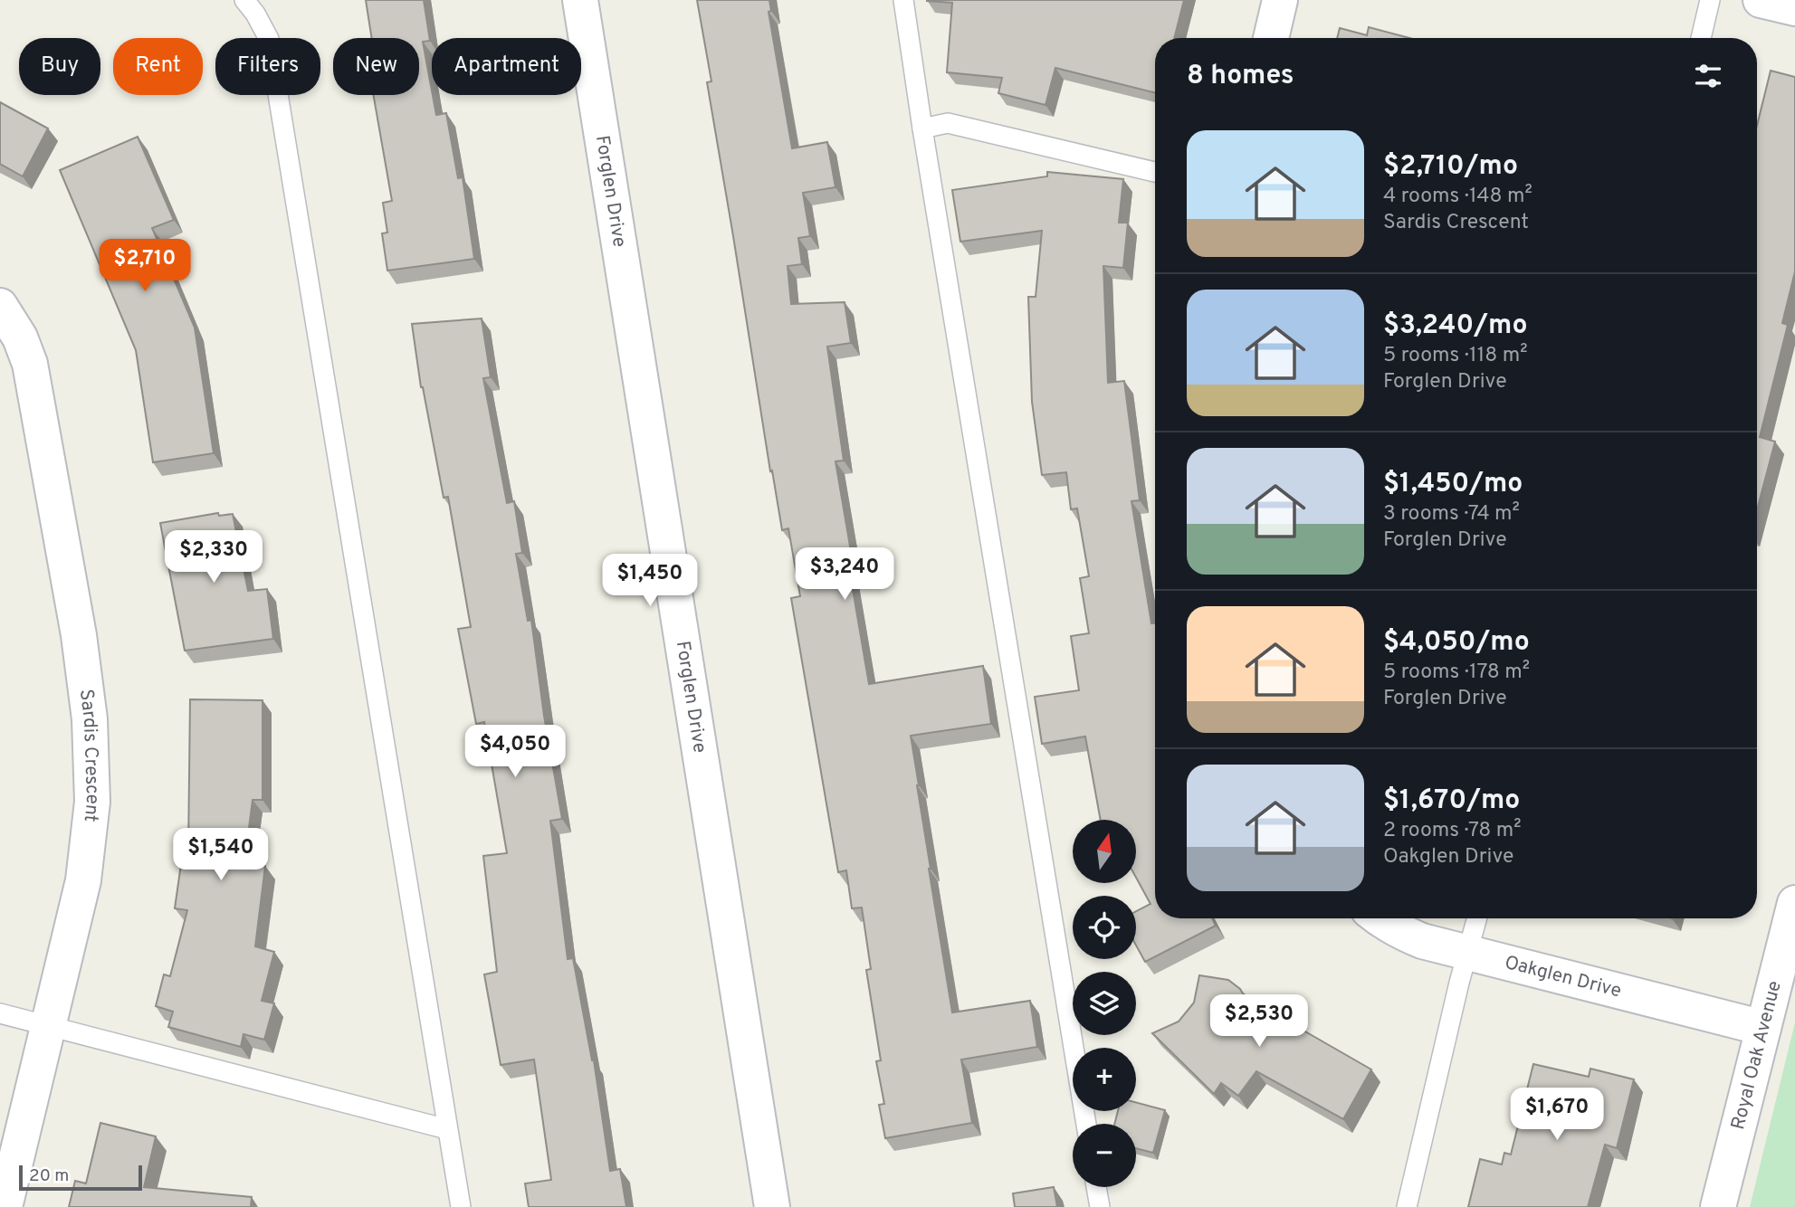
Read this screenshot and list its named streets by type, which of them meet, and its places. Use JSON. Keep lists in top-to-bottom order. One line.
{"streets":{"street":["Forglen Drive","Sardis Crescent","Oakglen Drive","Royal Oak Avenue"]},"crossings":[["Oakglen Drive","Royal Oak Avenue"]],"scale_bar":"20 m","north":"top","page":{"chip":["Buy","Rent","Filters","New","Apartment"],"heading":"8 homes","list":[{"name":"$2,710/mo","note":"4 rooms · 148 m² · Sardis Crescent"},{"name":"$3,240/mo","note":"5 rooms · 118 m² · Forglen Drive"},{"name":"$1,450/mo","note":"3 rooms · 74 m² · Forglen Drive"},{"name":"$4,050/mo","note":"5 rooms · 178 m² · Forglen Drive"},{"name":"$1,670/mo","note":"2 rooms · 78 m² · Oakglen Drive"}],"price":["$2,710","$2,330","$3,240","$1,450","$4,050","$1,540","$2,530","$1,670"],"map_buttons":["+","−"],"scale":"20 m"}}
